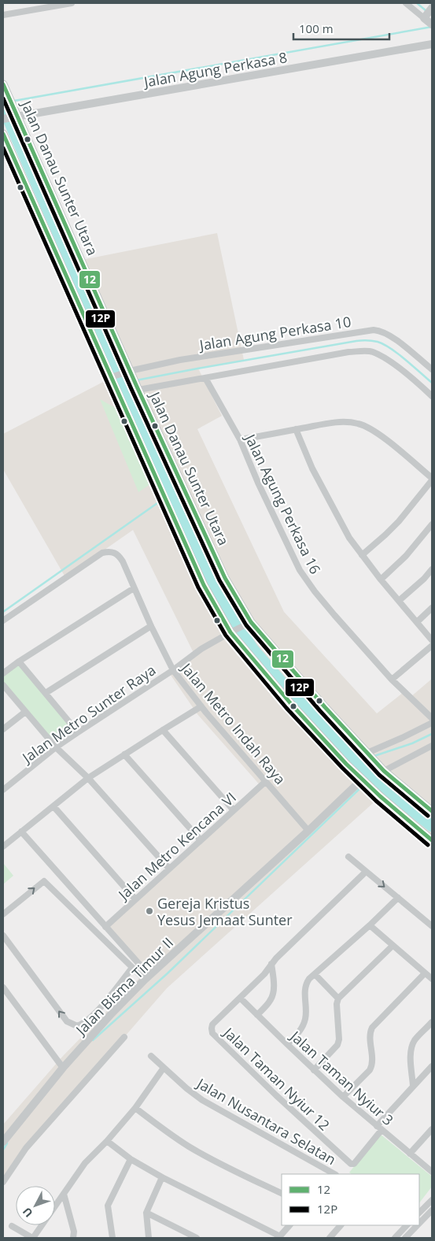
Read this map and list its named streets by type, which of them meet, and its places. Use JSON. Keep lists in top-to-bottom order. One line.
{"streets":{"main road":["Jalan Danau Sunter Utara"],"street":["Jalan Agung Perkasa 8","Jalan Agung Perkasa 10","Jalan Agung Perkasa 16","Jalan Metro Sunter Raya","Jalan Metro Indah Raya","Jalan Metro Kencana VI","Jalan Bisma Timur II","Jalan Taman Nyiur 3","Jalan Taman Nyiur 12","Jalan Nusantara Selatan"]},"crossings":[["Jalan Agung Perkasa 8","Jalan Danau Sunter Utara"],["Jalan Danau Sunter Utara","Jalan Agung Perkasa 10"],["Jalan Danau Sunter Utara","Jalan Metro Sunter Raya"],["Jalan Metro Sunter Raya","Jalan Metro Indah Raya"],["Jalan Metro Indah Raya","Jalan Metro Kencana VI"],["Jalan Metro Indah Raya","Jalan Bisma Timur II"],["Jalan Taman Nyiur 3","Jalan Taman Nyiur 12"]],"places":["Gereja Kristus Yesus Jemaat Sunter"],"lines":["transit line 12","transit line 12P"],"legend":["12","12P"],"scale_bar":"100 m","north":"bottom left"}
